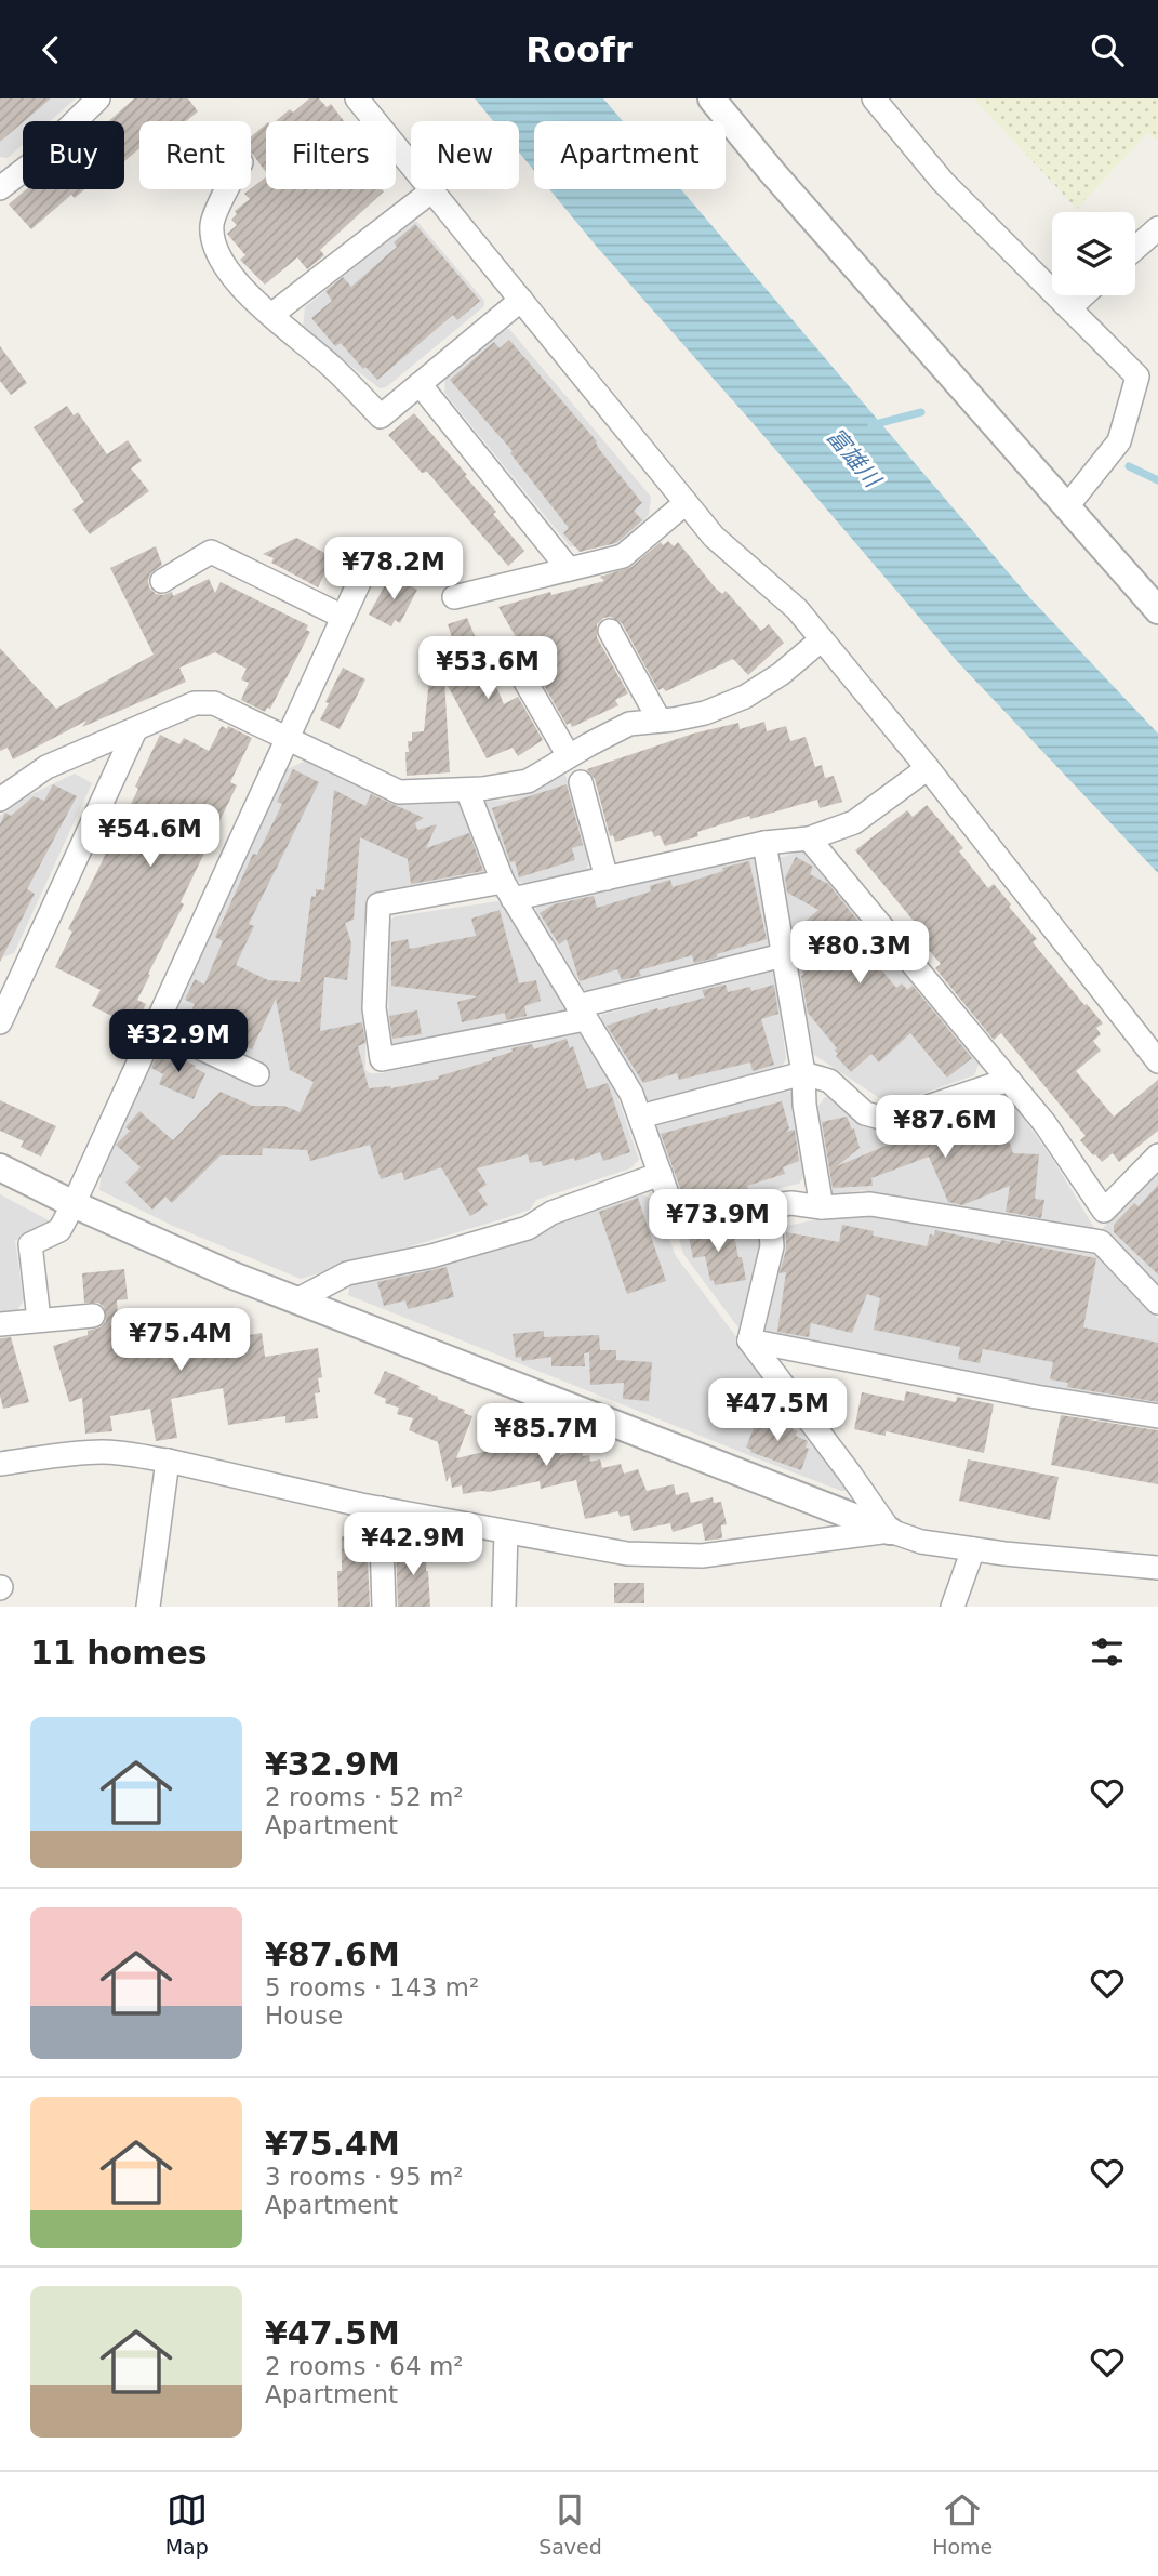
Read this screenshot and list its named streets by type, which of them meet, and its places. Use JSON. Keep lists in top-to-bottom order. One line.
{"water":["富雄川"],"page":{"header":"Roofr","chip":["Buy","Rent","Filters","New","Apartment"],"price":["¥78.2M","¥53.6M","¥54.6M","¥80.3M","¥32.9M","¥87.6M","¥73.9M","¥75.4M","¥47.5M","¥85.7M","¥42.9M"],"heading":"11 homes","list":[{"name":"¥32.9M","note":"2 rooms · 52 m² · Apartment"},{"name":"¥87.6M","note":"5 rooms · 143 m² · House"},{"name":"¥75.4M","note":"3 rooms · 95 m² · Apartment"},{"name":"¥47.5M","note":"2 rooms · 64 m² · Apartment"}],"tabs":["Map","Saved","Home"]}}
